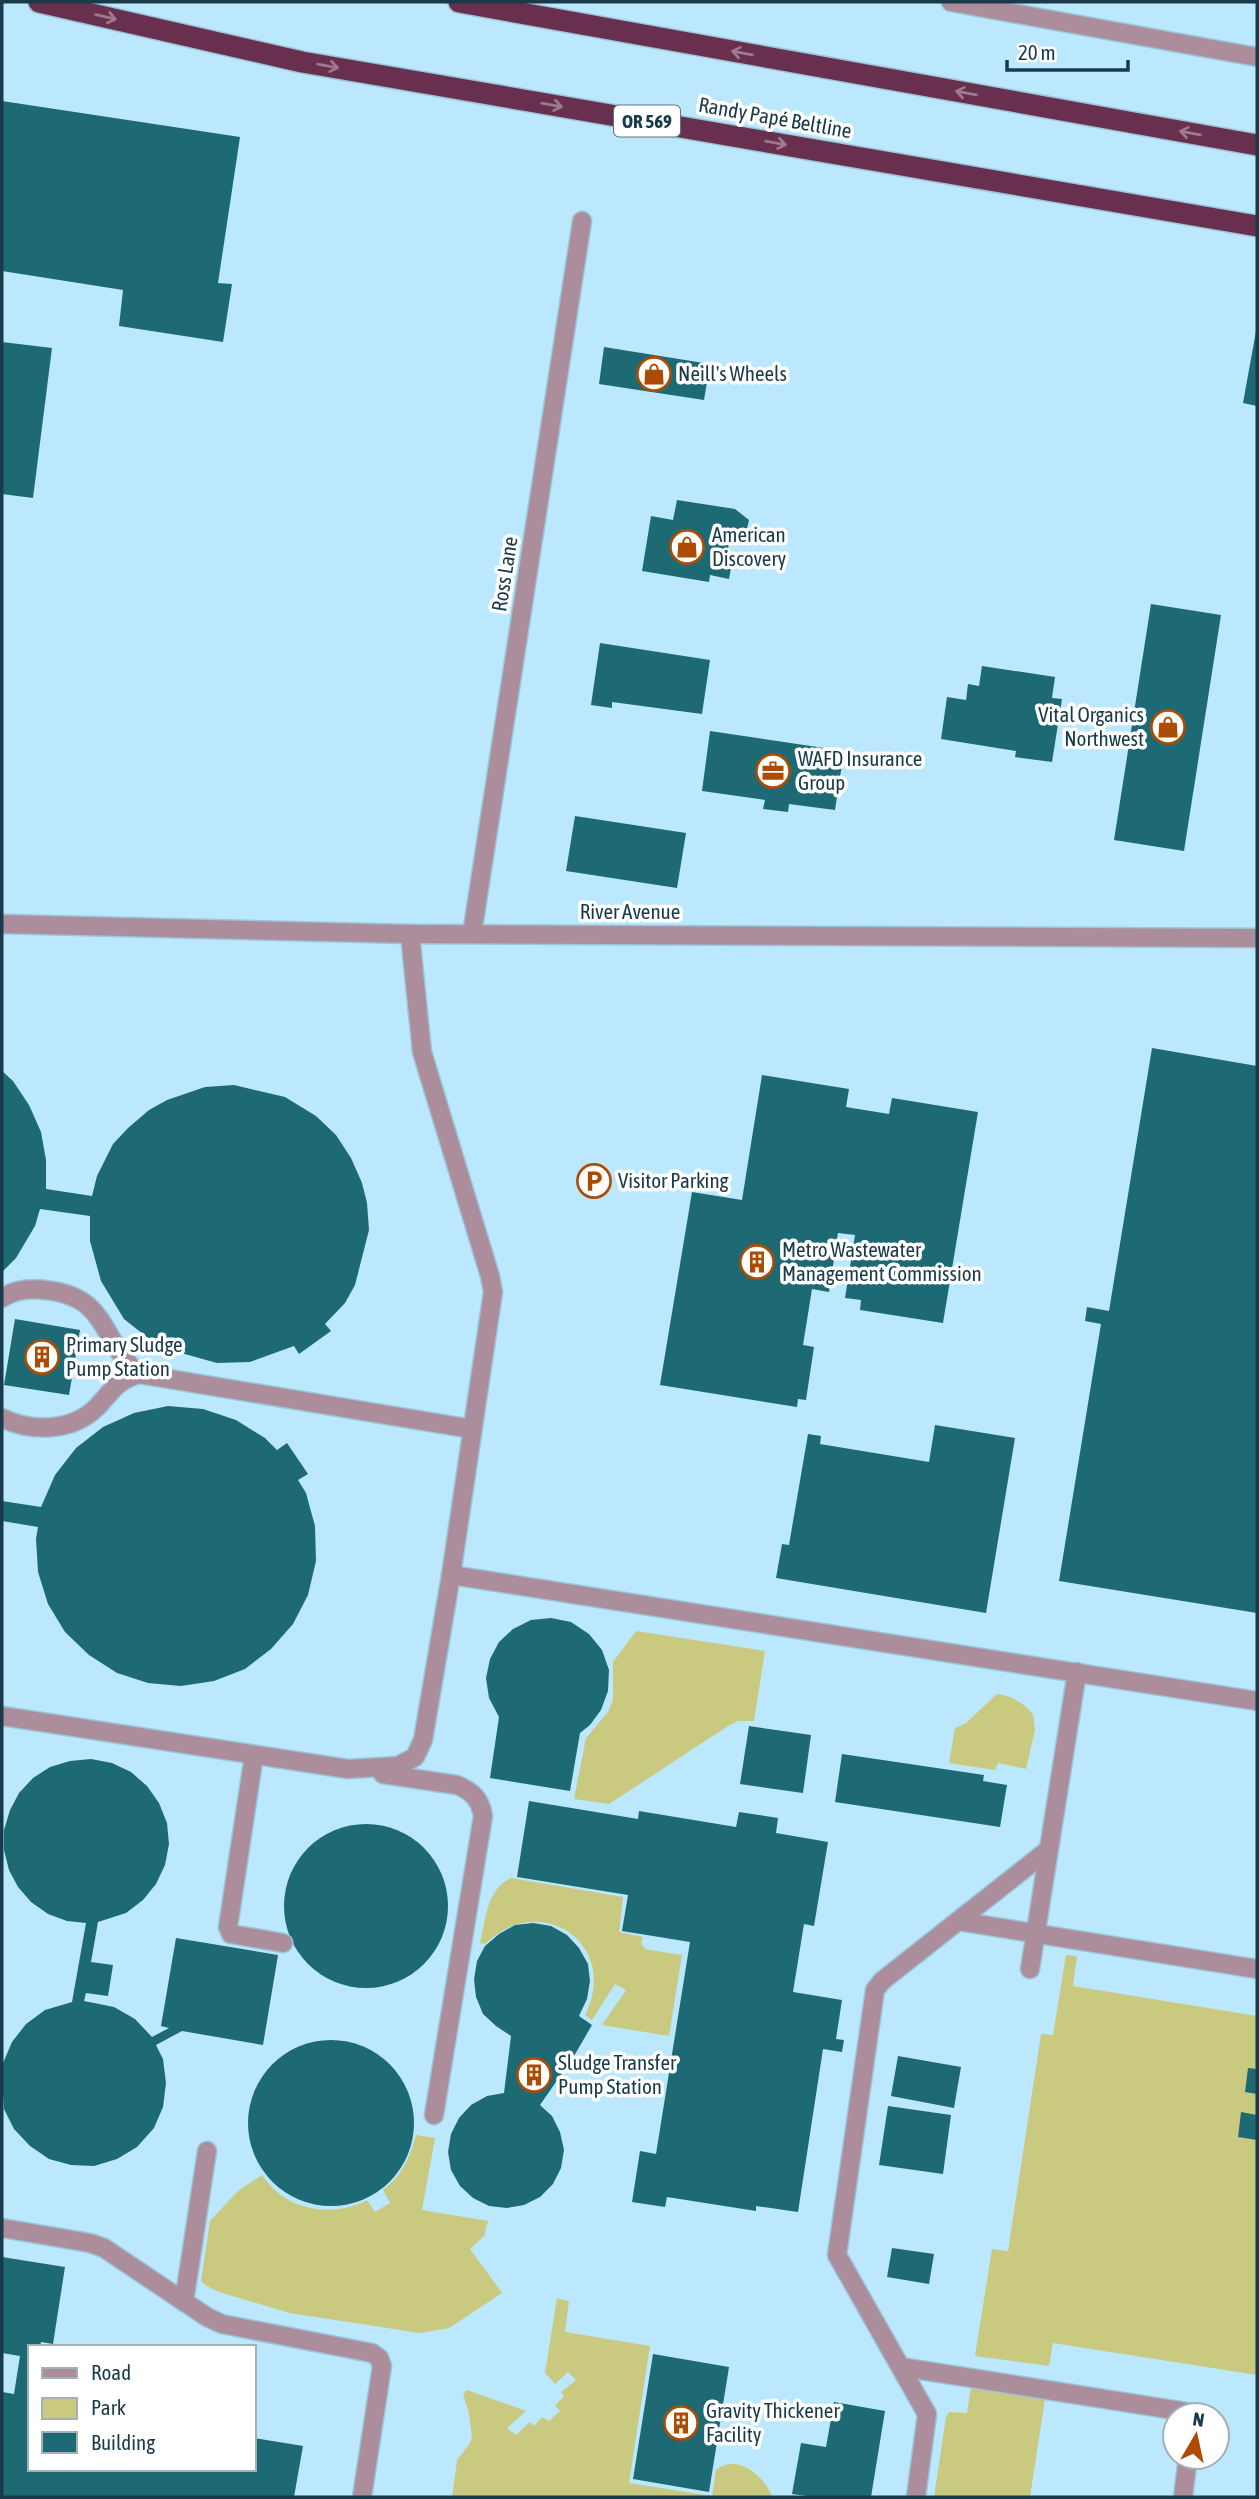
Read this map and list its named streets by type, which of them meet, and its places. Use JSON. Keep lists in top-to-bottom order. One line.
{"streets":{"highway":["Randy Papé Beltline","OR 569"],"street":["Ross Lane","River Avenue"]},"crossings":[["Ross Lane","River Avenue"]],"places":{"shop":["Neill's Wheels","American Discovery","Vital Organics Northwest"],"office":["WAFD Insurance Group"],"parking":["Visitor Parking"],"building":["Metro Wastewater Management Commission","Primary Sludge Pump Station","Sludge Transfer Pump Station","Gravity Thickener Facility"]},"legend":["Road","Park","Building"],"scale_bar":"20 m","north":"top"}
